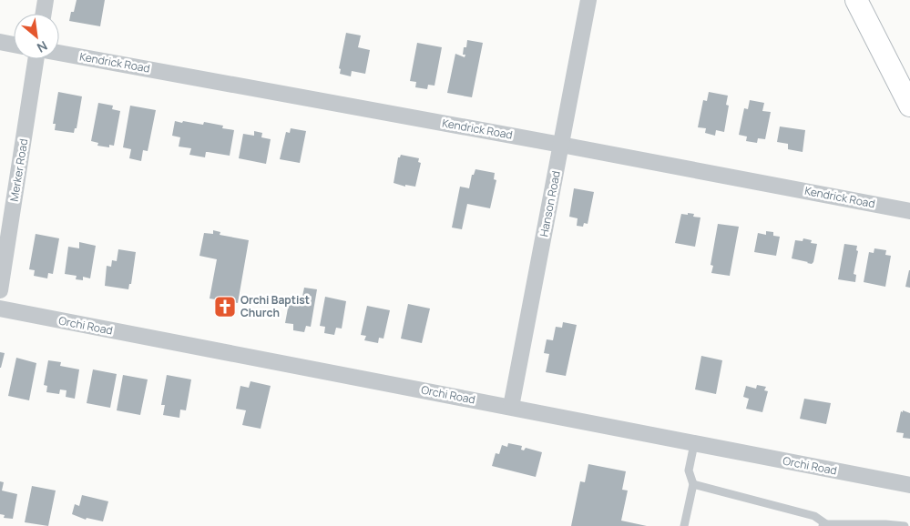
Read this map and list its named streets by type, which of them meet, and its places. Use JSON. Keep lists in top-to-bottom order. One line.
{"streets":{"street":["Kendrick Road","Merker Road","Hanson Road","Orchi Road"]},"crossings":[["Kendrick Road","Hanson Road"],["Hanson Road","Orchi Road"]],"places":{"church":["Orchi Baptist Church"]},"north":"bottom right"}
